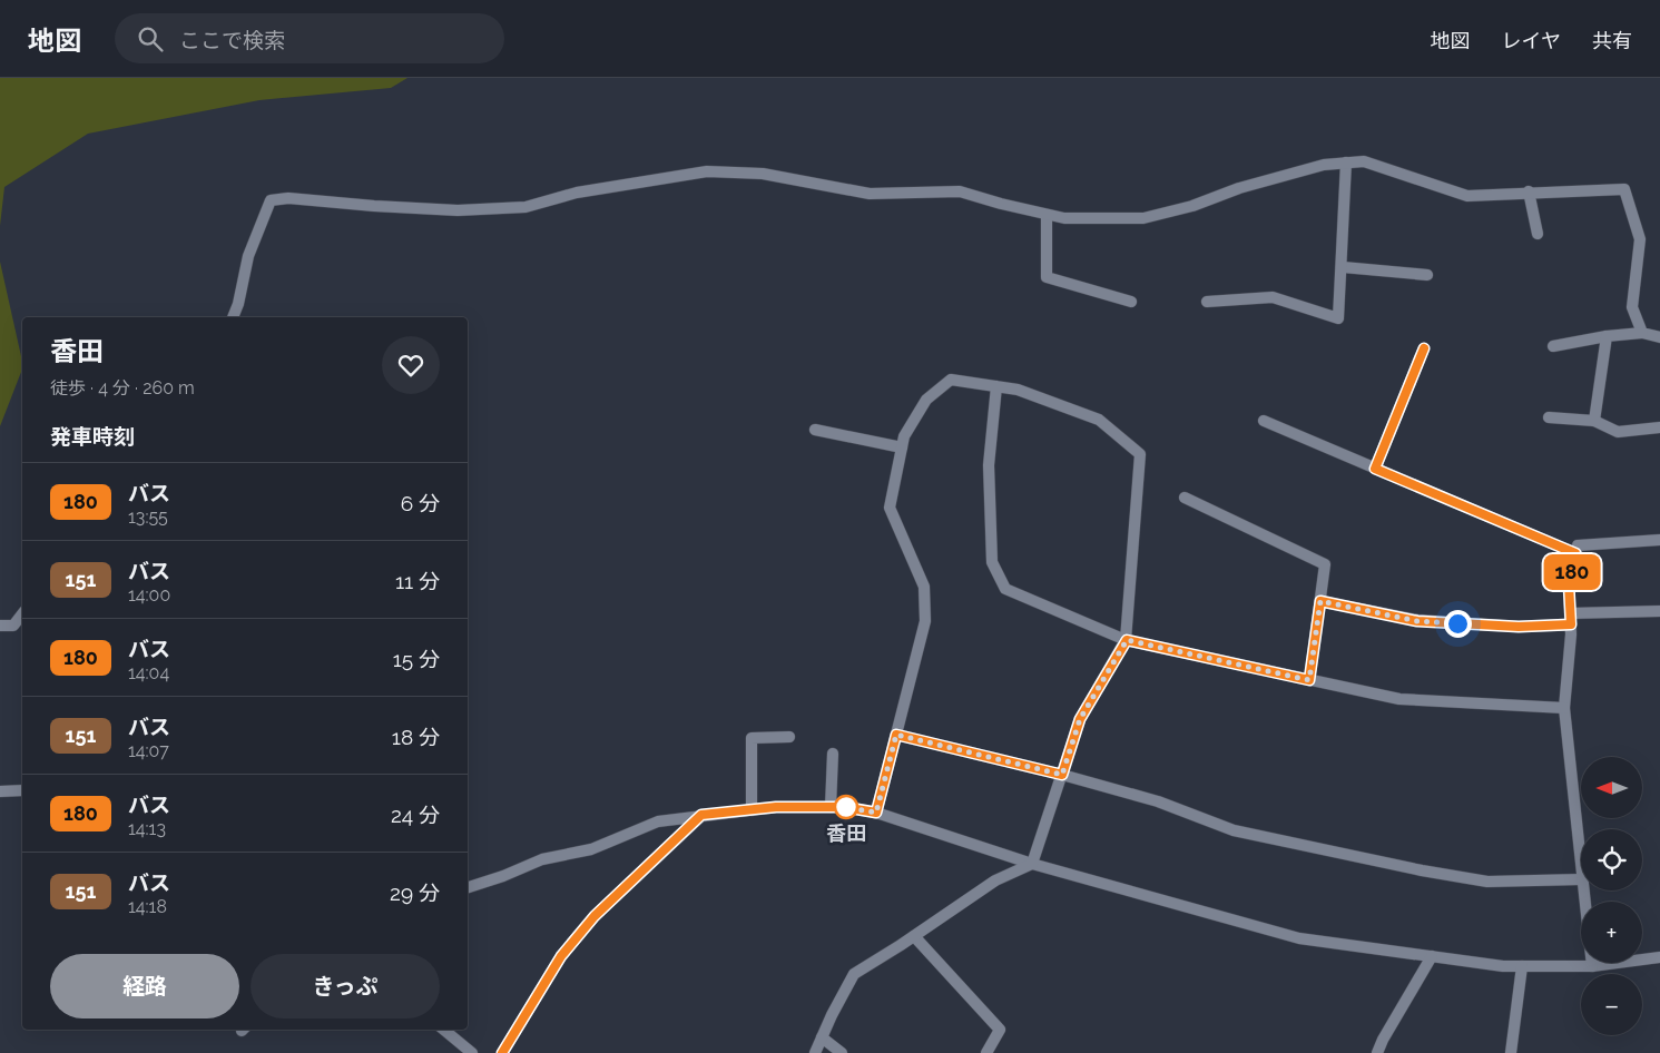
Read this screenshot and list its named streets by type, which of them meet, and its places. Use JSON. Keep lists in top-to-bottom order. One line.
{"places":["香田"],"lines":["bus line 180"],"north":"left","page":{"header":"地図","search":"ここで検索","nav":["地図","レイヤ","共有"],"on_map":"180","heading":[["香田","徒歩 · 4 分 · 260 m"],"発車時刻"],"list":[{"mark":"180","name":"バス","note":"13:55","value":"6 分"},{"mark":"151","name":"バス","note":"14:00","value":"11 分"},{"mark":"180","name":"バス","note":"14:04","value":"15 分"},{"mark":"151","name":"バス","note":"14:07","value":"18 分"},{"mark":"180","name":"バス","note":"14:13","value":"24 分"},{"mark":"151","name":"バス","note":"14:18","value":"29 分"}],"map_buttons":["+","−"],"buttons":["経路","きっぷ"]}}
